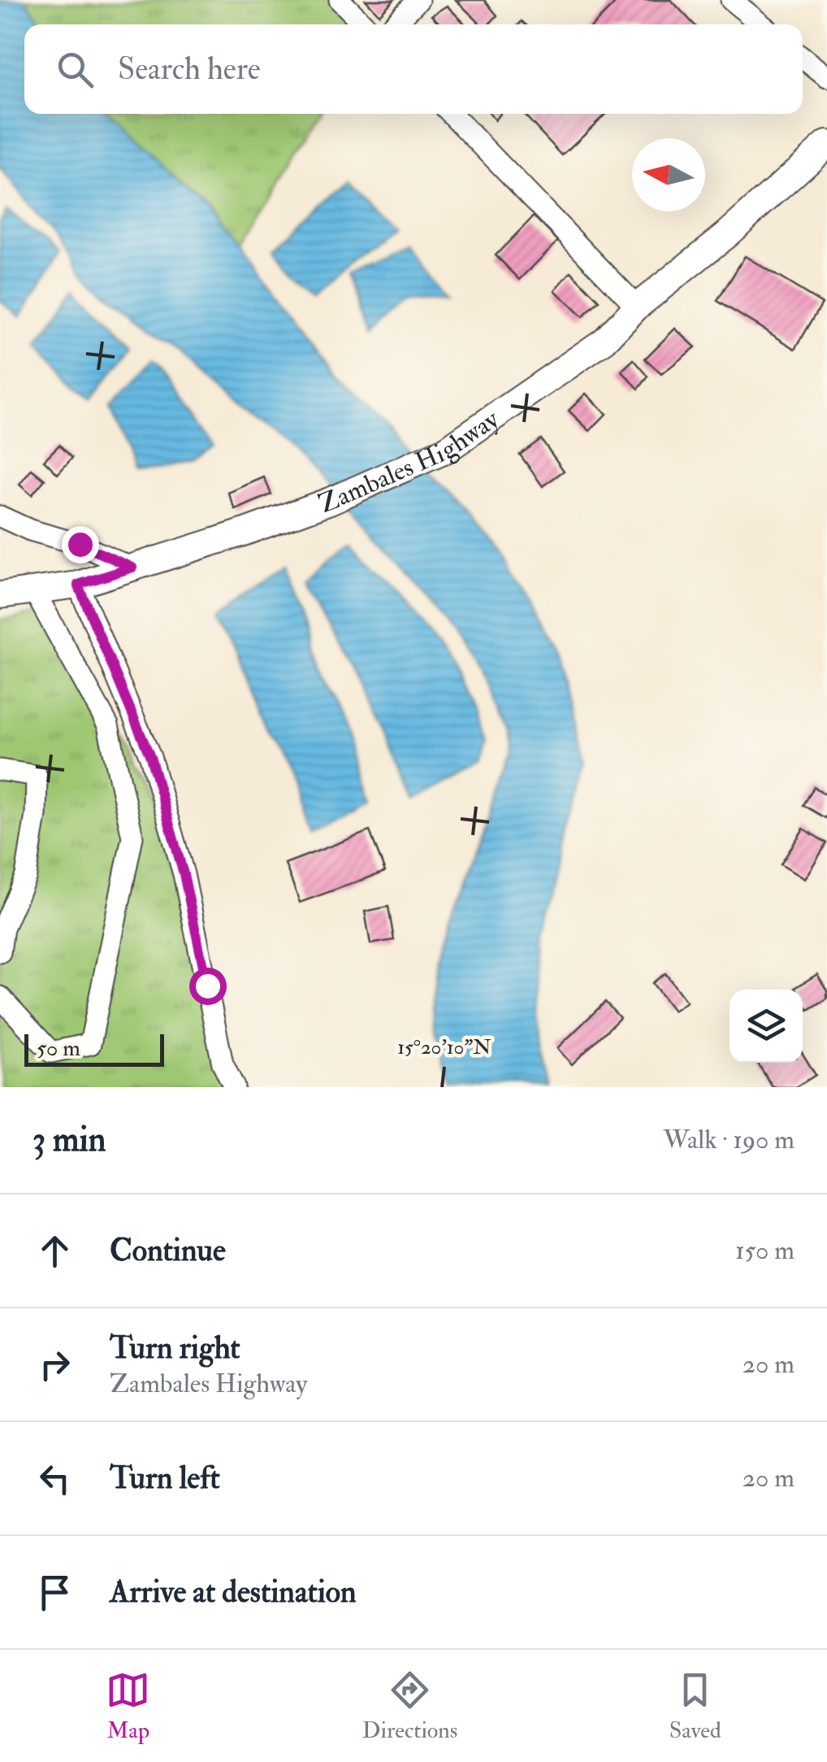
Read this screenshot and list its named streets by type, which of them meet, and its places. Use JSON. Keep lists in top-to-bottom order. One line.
{"streets":{"main road":["Zambales Highway"]},"scale_bar":"50 m","north":"left","page":{"search":"Search here","scale":"50 m","heading":["3 min","Walk · 190 m"],"list":[["Continue","150 m"],["Turn right","Zambales Highway","20 m"],["Turn left","20 m"],"Arrive at destination"],"nav":["Map","Directions","Saved"]},"coordinates":["15°20'10\"N"]}
